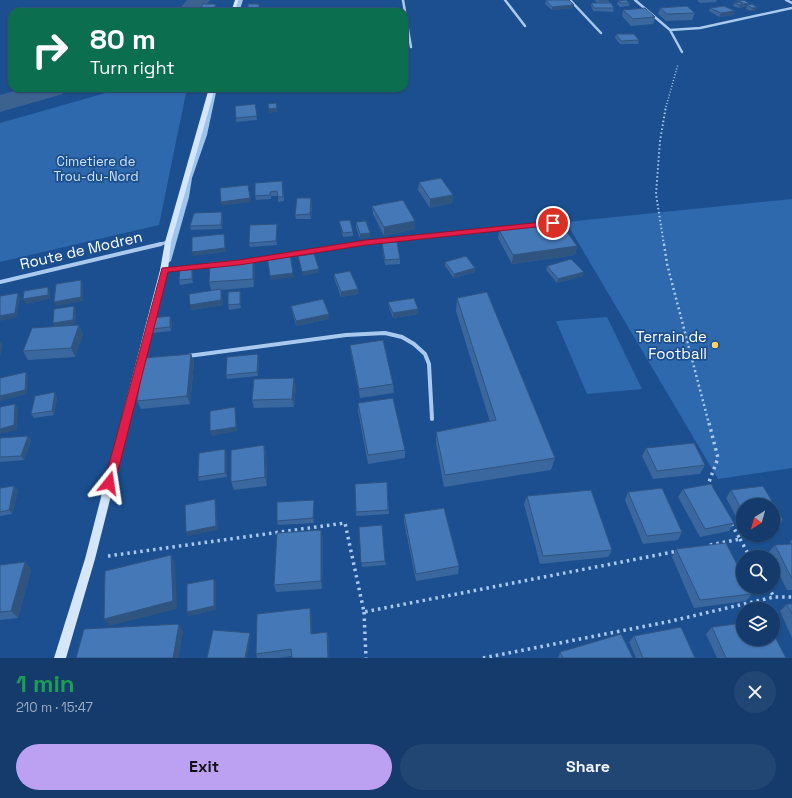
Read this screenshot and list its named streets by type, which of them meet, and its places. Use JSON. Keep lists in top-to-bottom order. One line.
{"streets":{"street":["Route de Modren"]},"parks":["Cimetiere de Trou-du-Nord"],"places":["Terrain de Football"],"north":"bottom left","page":{"turn":["80 m","Turn right"],"heading":["1 min","210 m · 15:47"],"buttons":["Exit","Share"]}}
